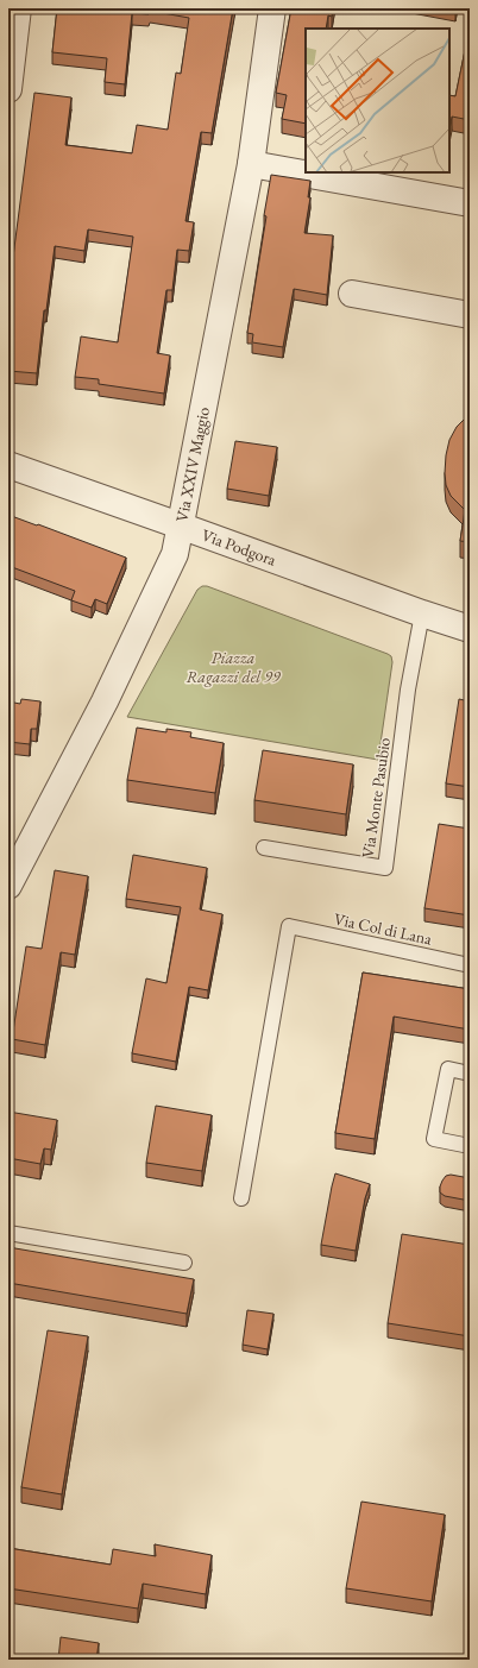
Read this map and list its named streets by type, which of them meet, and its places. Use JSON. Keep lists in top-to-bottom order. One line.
{"streets":{"street":["Via XXIV Maggio","Via Podgora"],"lane":["Via Monte Pasubio","Via Col di Lana"]},"crossings":[["Via XXIV Maggio","Via Podgora"],["Via Podgora","Via Monte Pasubio"]],"parks":["Piazza Ragazzi del 99"]}
